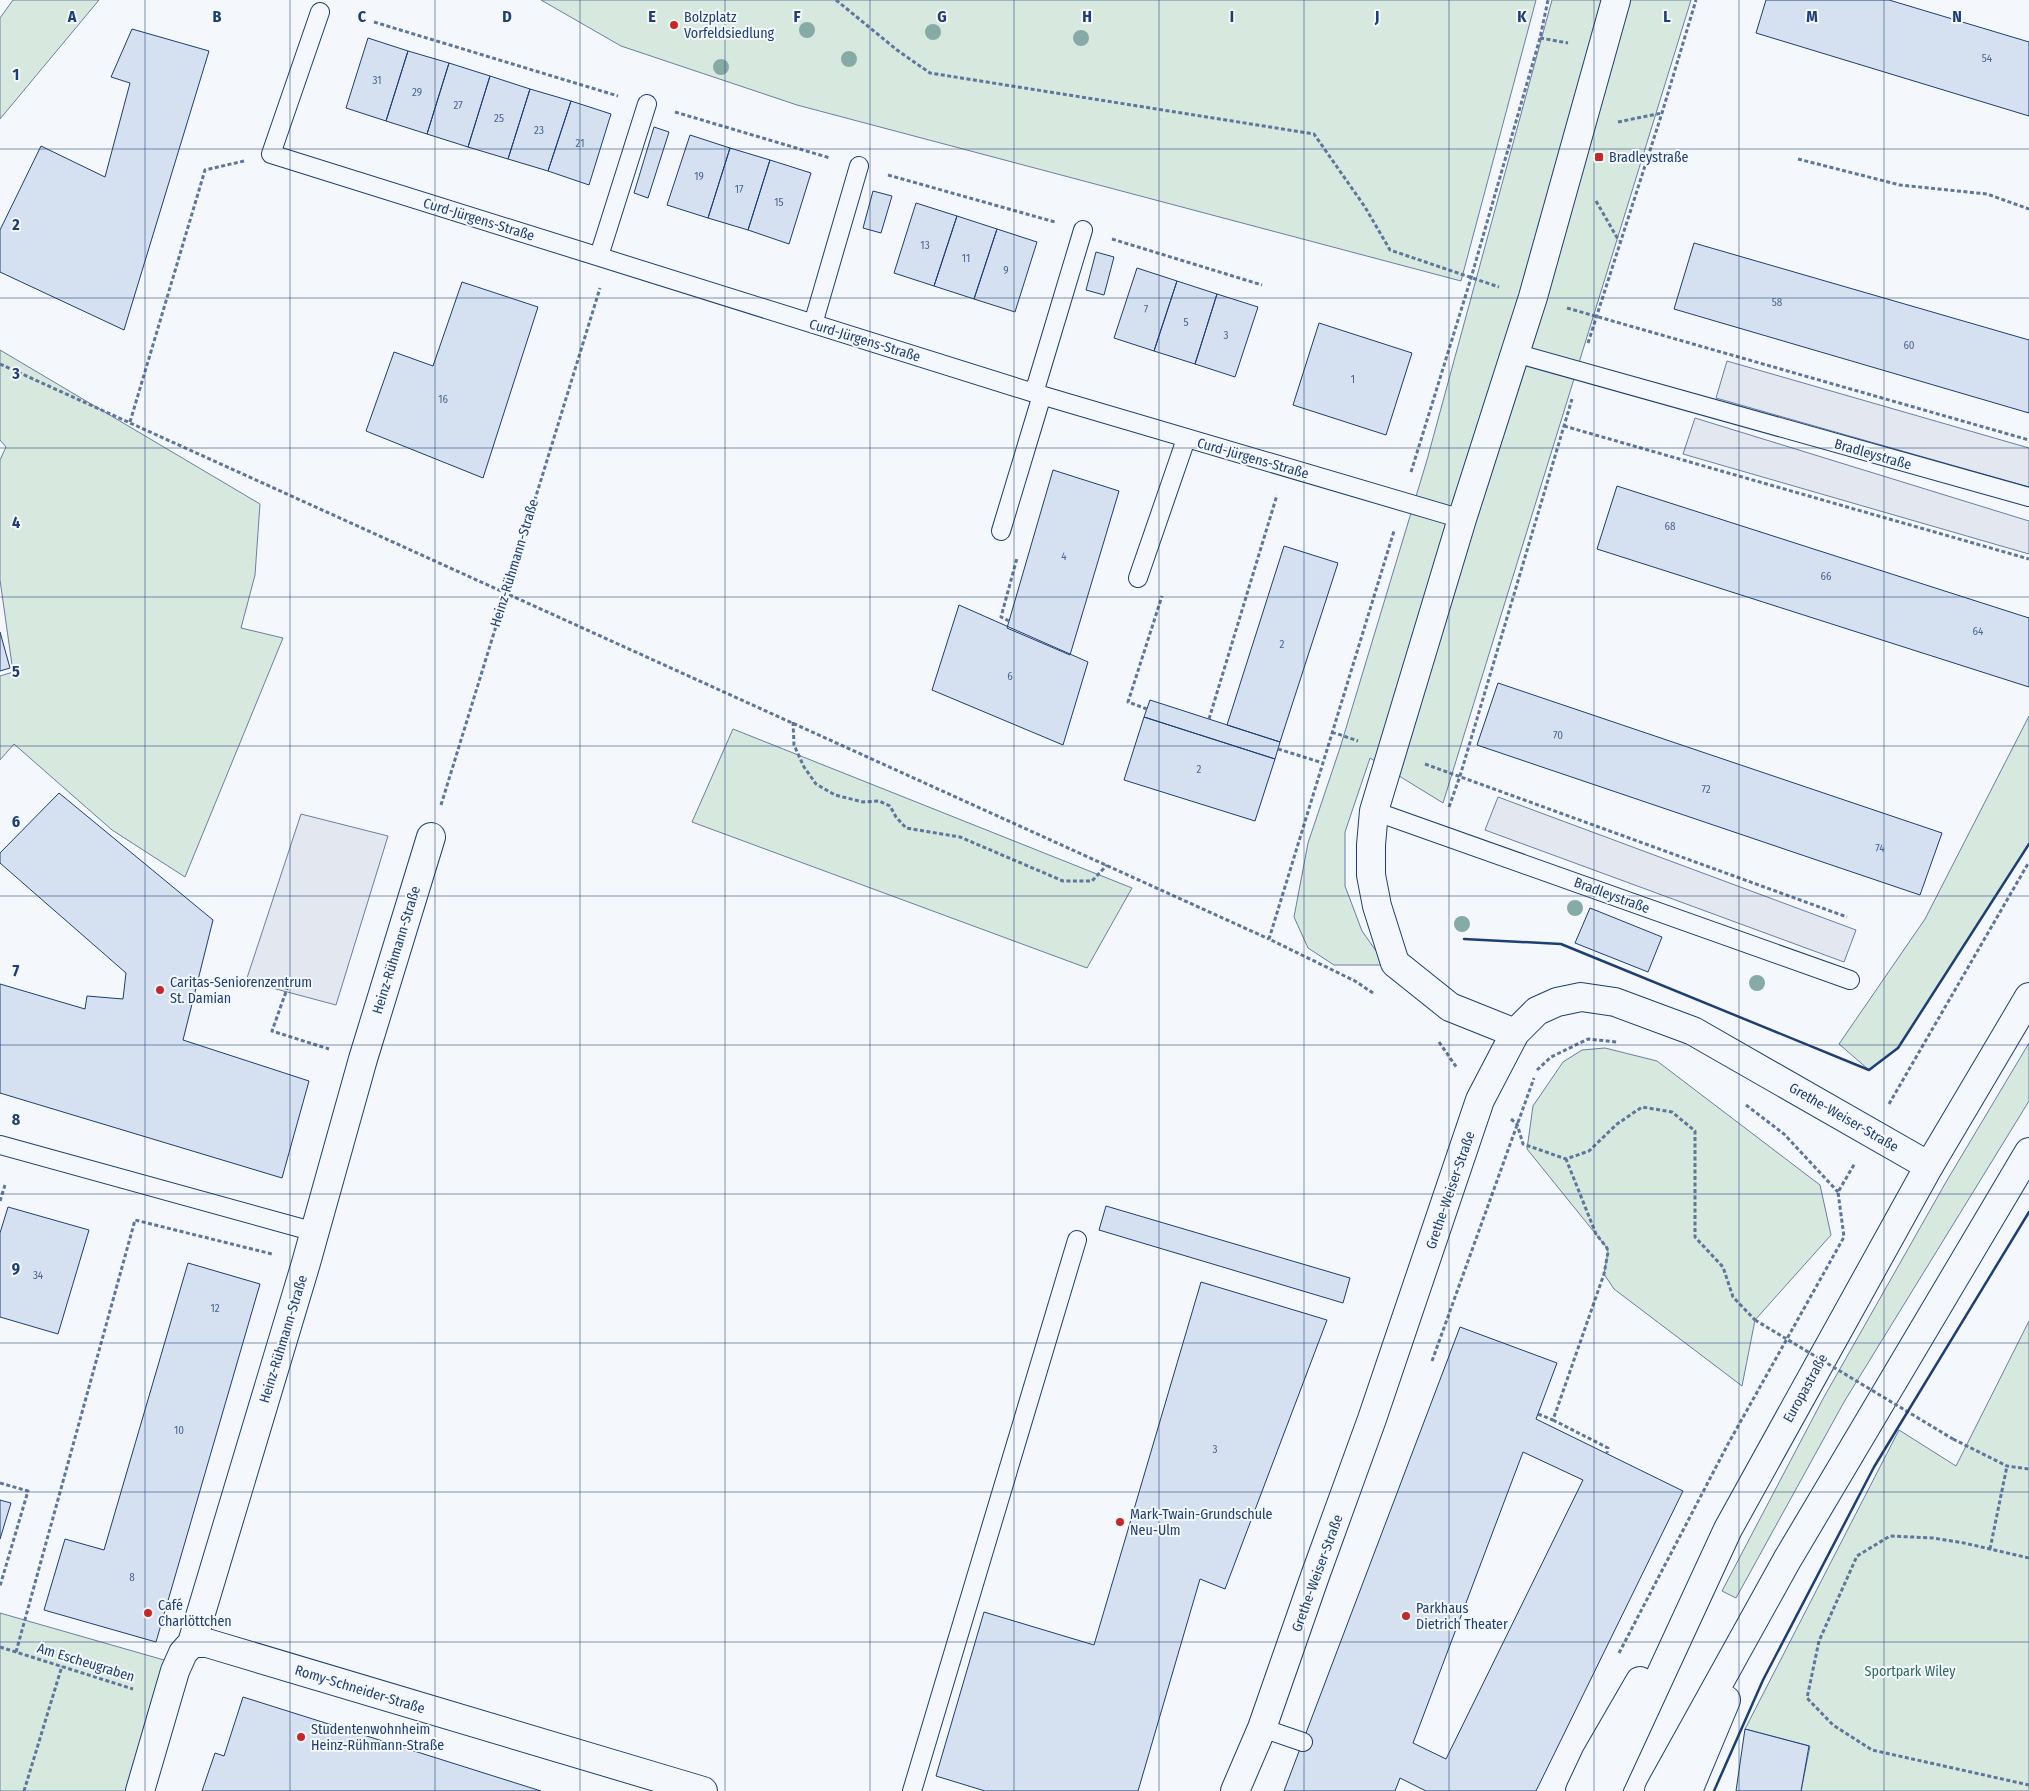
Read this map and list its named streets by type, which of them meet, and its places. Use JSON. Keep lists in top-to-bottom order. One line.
{"streets":{"street":["Heinz-Rühmann-Straße","Grethe-Weiser-Straße","Europastraße","Romy-Schneider-Straße"],"lane":["Curd-Jürgens-Straße","Bradleystraße"],"path":["Am Escheugraben"]},"crossings":[["Curd-Jürgens-Straße","Heinz-Rühmann-Straße"],["Heinz-Rühmann-Straße","Romy-Schneider-Straße"],["Grethe-Weiser-Straße","Europastraße"]],"parks":["Sportpark Wiley"],"places":{"other":["Bolzplatz Vorfeldsiedlung","Caritas-Seniorenzentrum St. Damian","Mark-Twain-Grundschule Neu-Ulm","Café Charlöttchen","Parkhaus Dietrich Theater","Studentenwohnheim Heinz-Rühmann-Straße"],"transit":["Bradleystraße"]},"house_numbers":["54","31","29","27","25","23","21","19","17","15","13","11","9","58","7","5","3","60","1","16","68","4","66","64","2","6","70","2","72","74","34","12","10","3","8"],"grid":{"columns":["A","B","C","D","E","F","G","H","I","J","K","L","M","N"],"rows":["1","2","3","4","5","6","7","8","9"]}}
